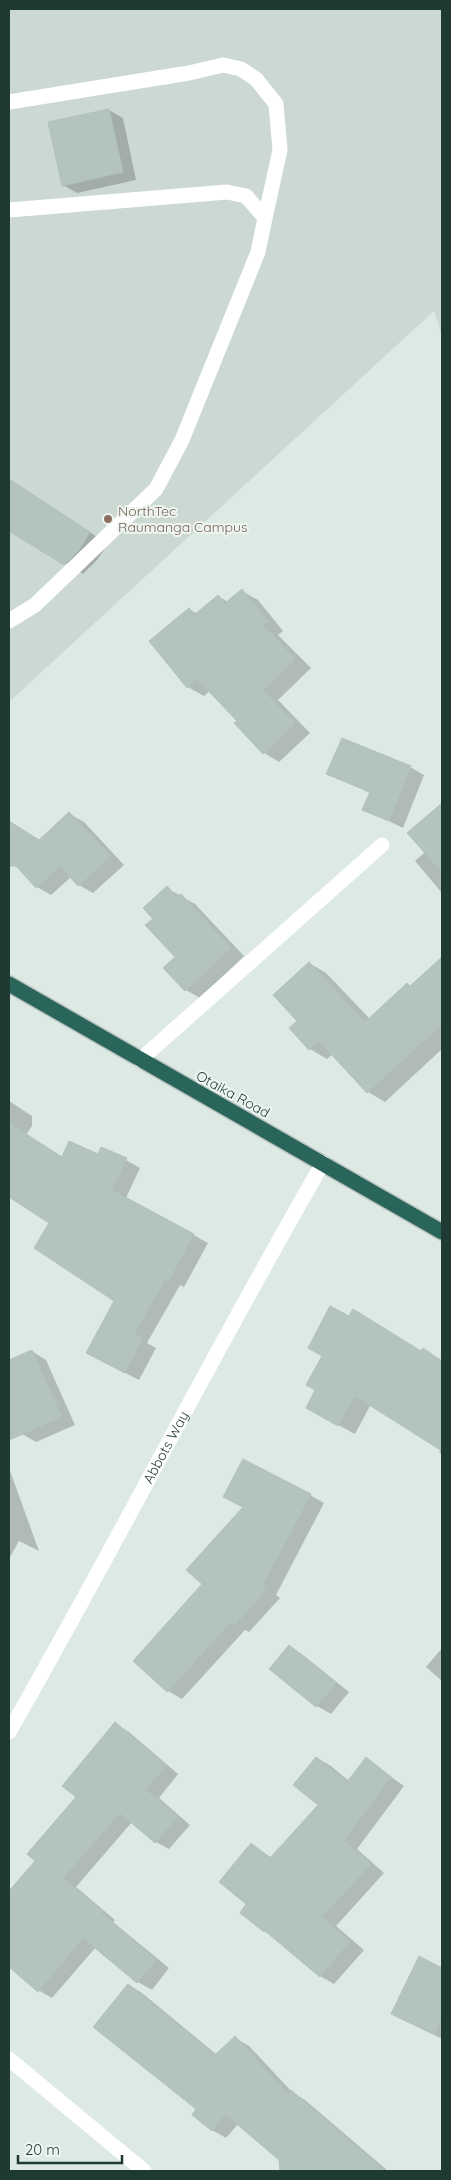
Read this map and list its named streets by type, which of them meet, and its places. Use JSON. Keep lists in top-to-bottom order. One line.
{"streets":{"highway":["Otaika Road"],"street":["Abbots Way"]},"crossings":[["Otaika Road","Abbots Way"]],"places":["NorthTec Raumanga Campus"],"scale_bar":"20 m"}
